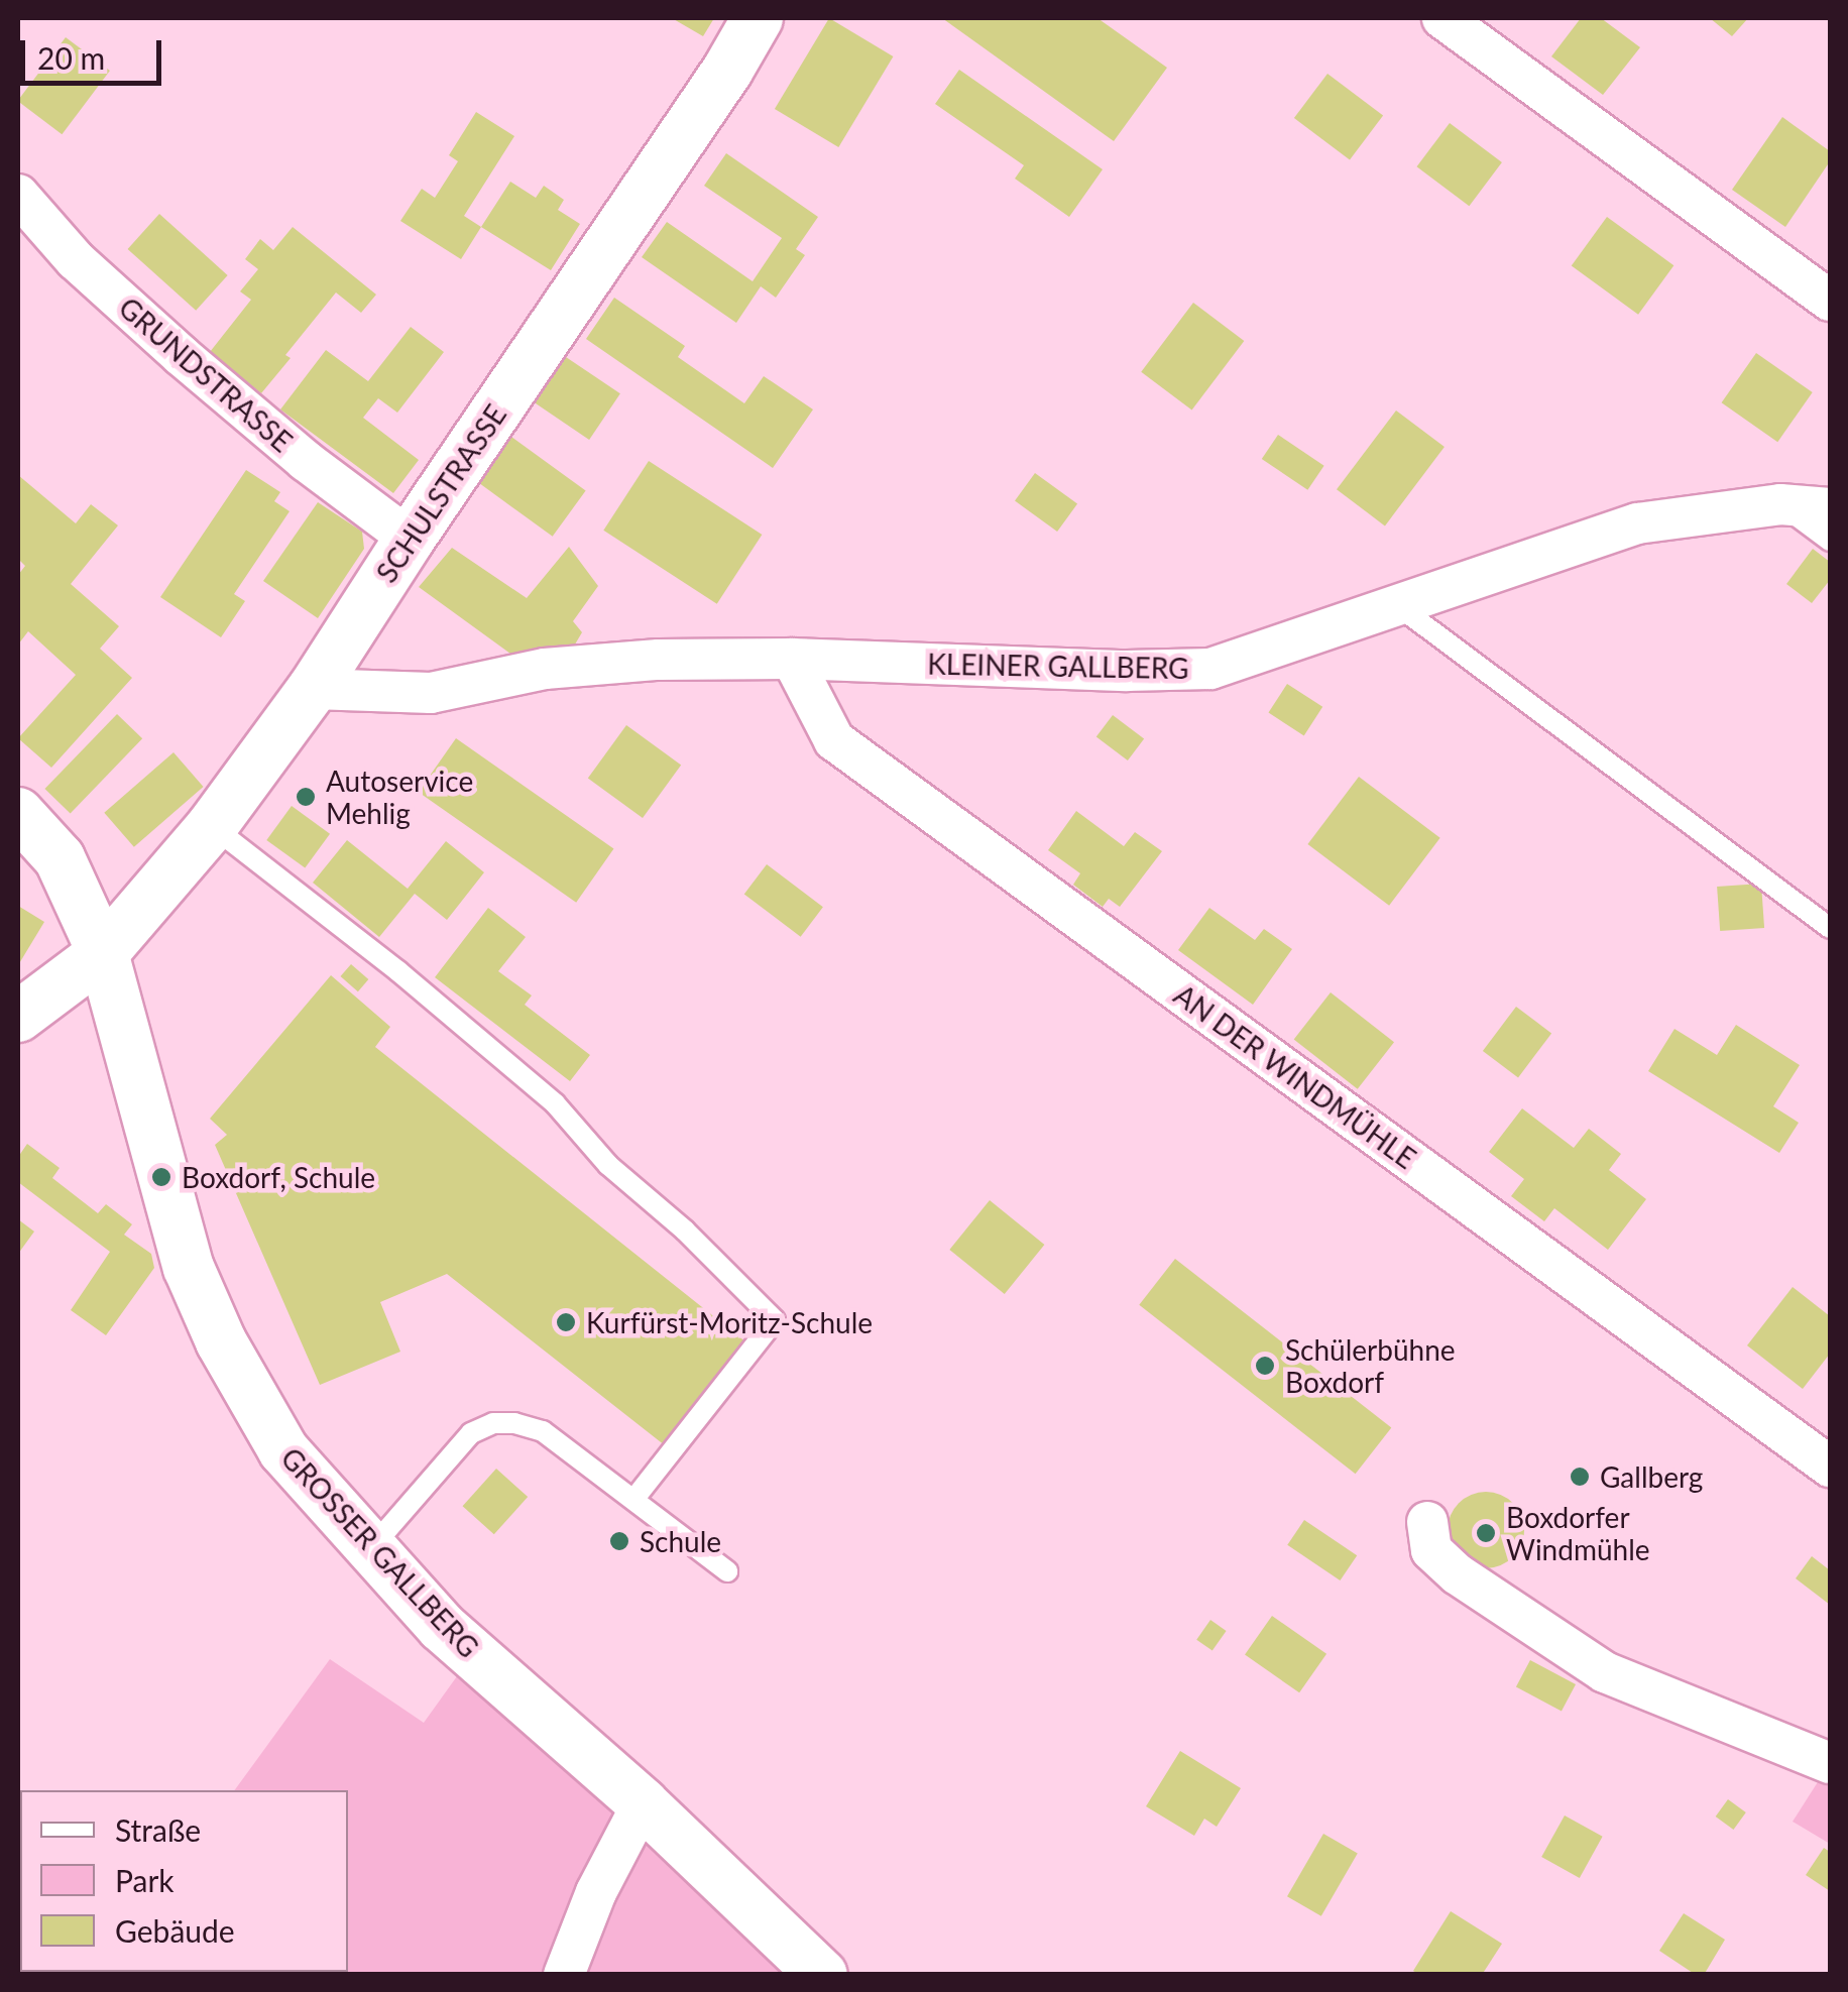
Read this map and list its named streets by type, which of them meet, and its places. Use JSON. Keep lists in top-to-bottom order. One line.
{"streets":{"street":["GRUNDSTRASSE","SCHULSTRASSE","KLEINER GALLBERG","AN DER WINDMÜHLE","GROSSER GALLBERG"]},"crossings":[["GRUNDSTRASSE","SCHULSTRASSE"],["SCHULSTRASSE","KLEINER GALLBERG"],["SCHULSTRASSE","GROSSER GALLBERG"],["KLEINER GALLBERG","AN DER WINDMÜHLE"]],"places":["Autoservice Mehlig","Boxdorf, Schule","Kurfürst-Moritz-Schule","Schülerbühne Boxdorf","Gallberg","Boxdorfer Windmühle","Schule"],"legend":["Straße","Park","Gebäude"],"scale_bar":"20 m"}
